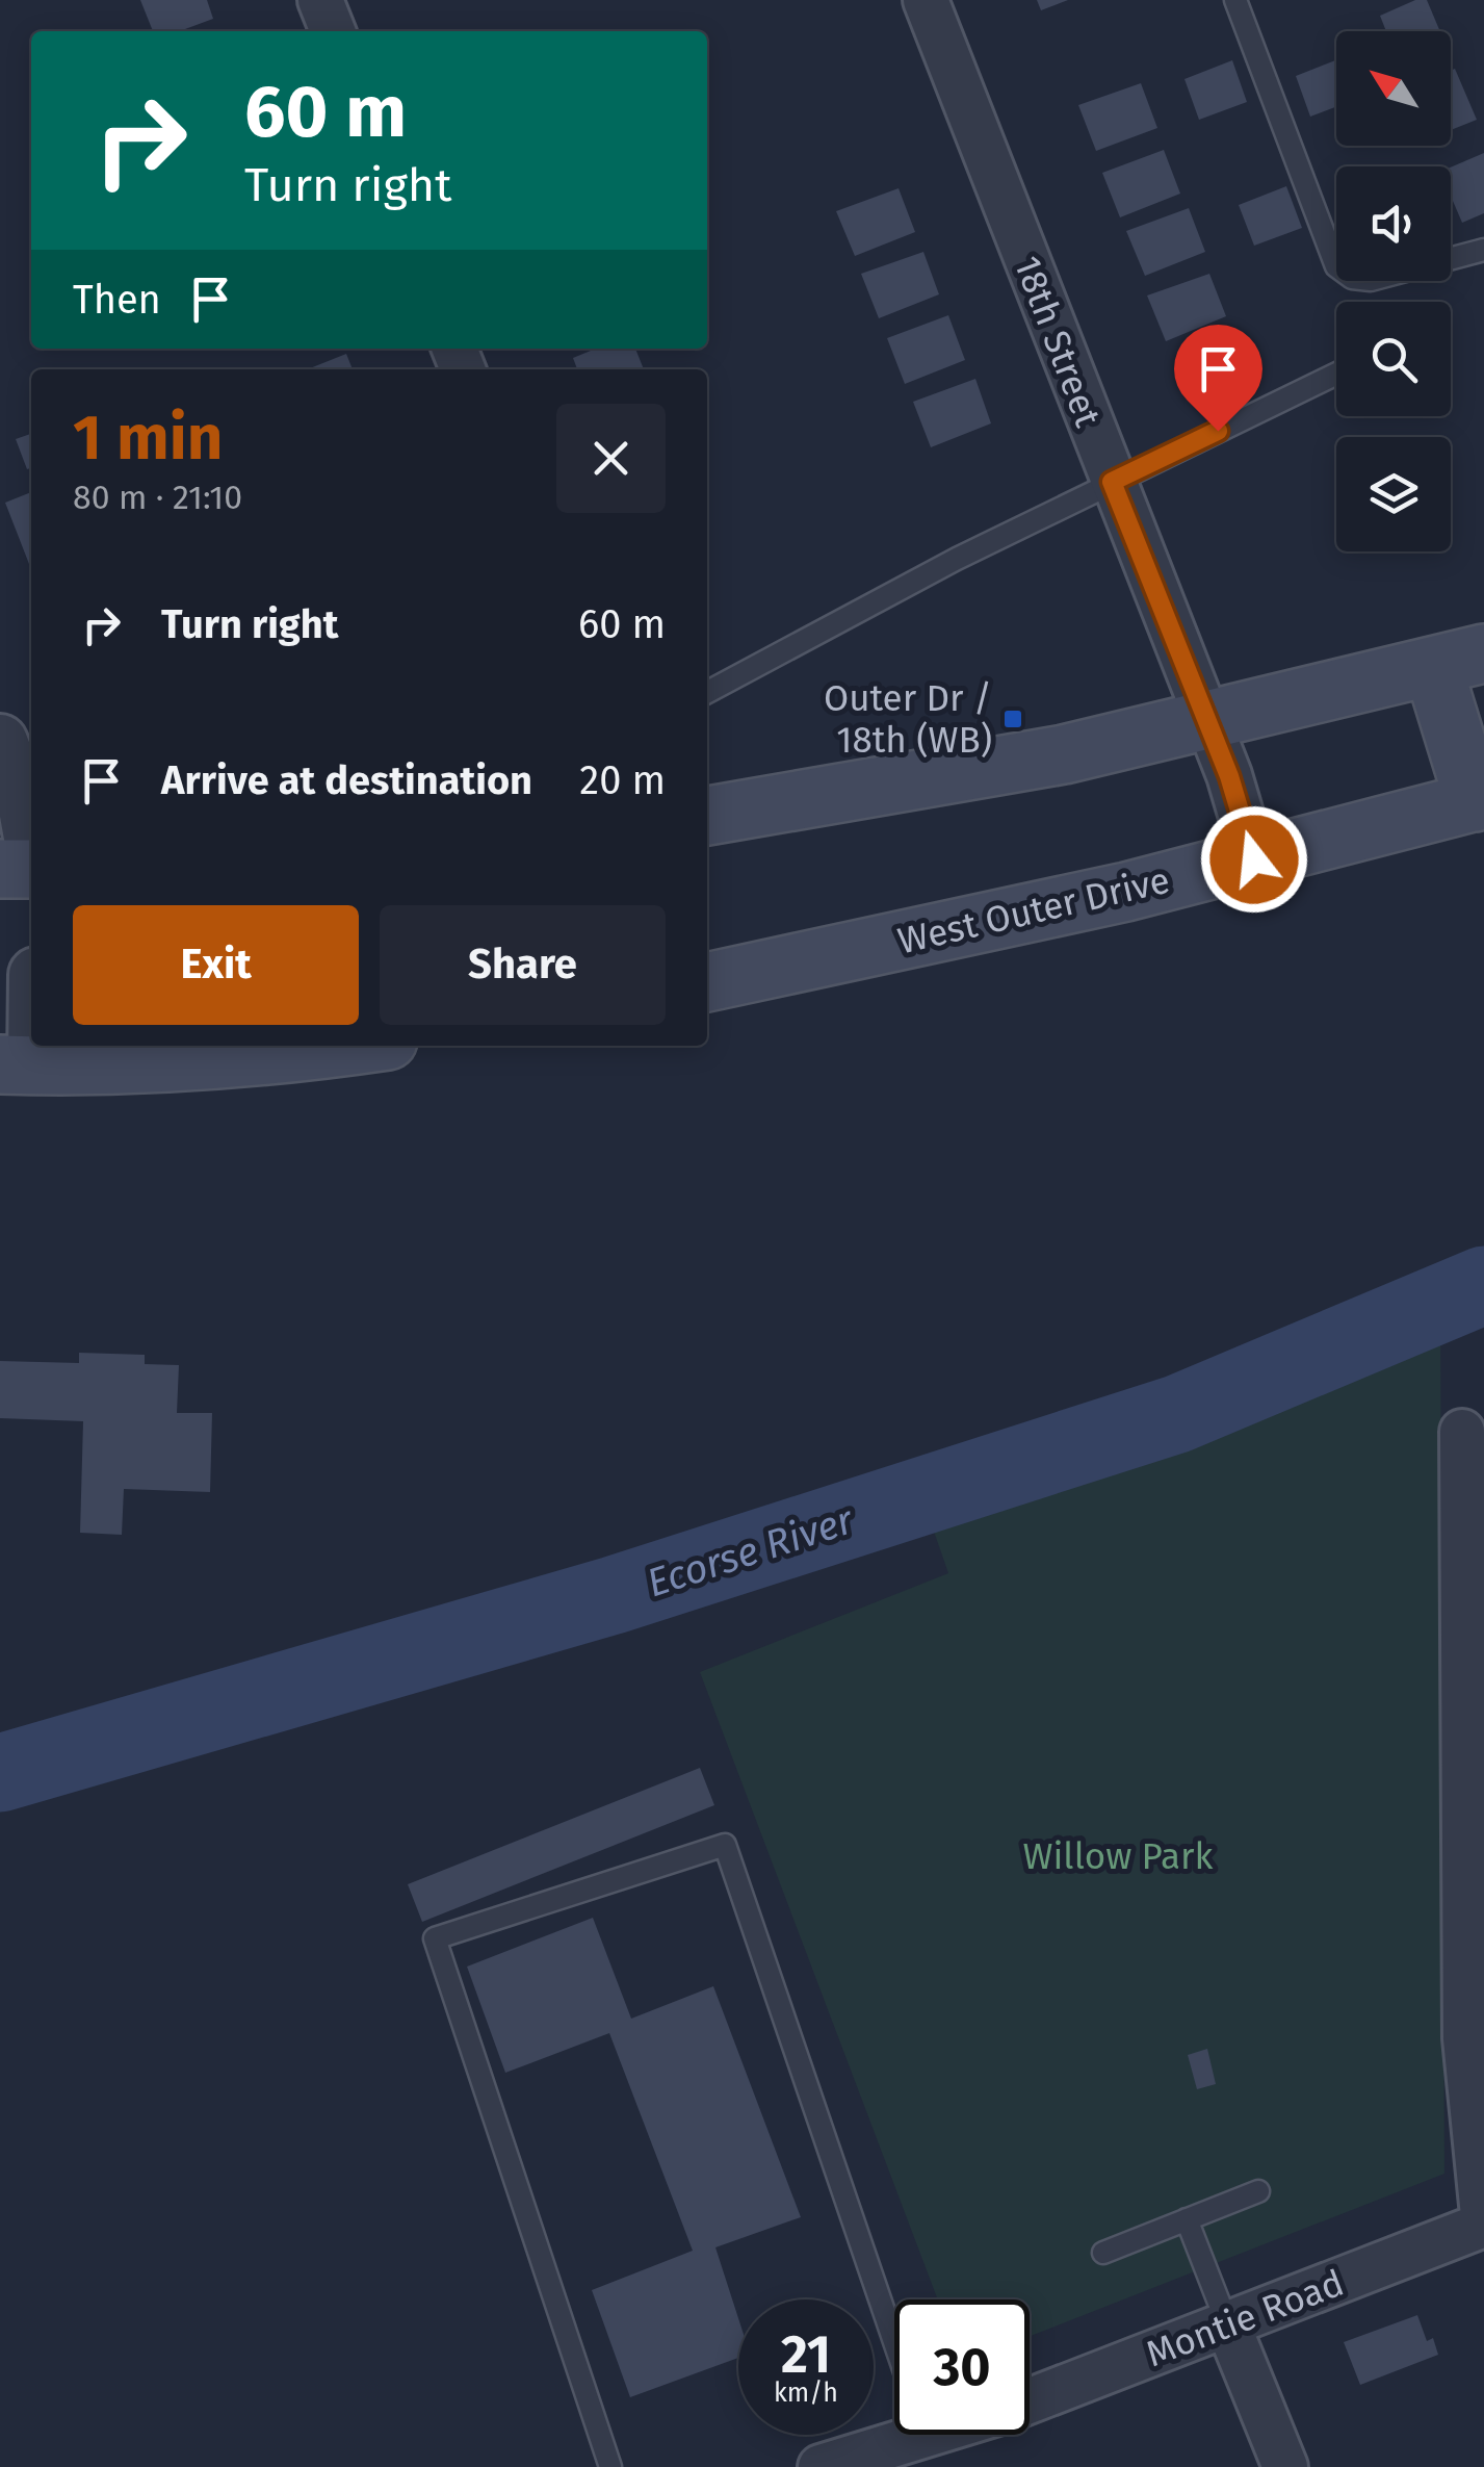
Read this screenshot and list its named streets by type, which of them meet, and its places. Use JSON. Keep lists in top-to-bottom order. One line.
{"streets":{"main road":["West Outer Drive"],"street":["18th Street","Montie Road"]},"crossings":[["18th Street","West Outer Drive"]],"water":["Ecorse River"],"parks":["Willow Park"],"places":{"transit":["Outer Dr / 18th (WB)"]},"north":"top left","page":{"turn":["60 m","Turn right"],"then":"Then","heading":["1 min","80 m · 21:10"],"list":[{"name":"Turn right","value":"60 m"},{"name":"Arrive at destination","value":"20 m"}],"buttons":["Exit","Share"],"speed":"21 km/h","limit":"30"}}
